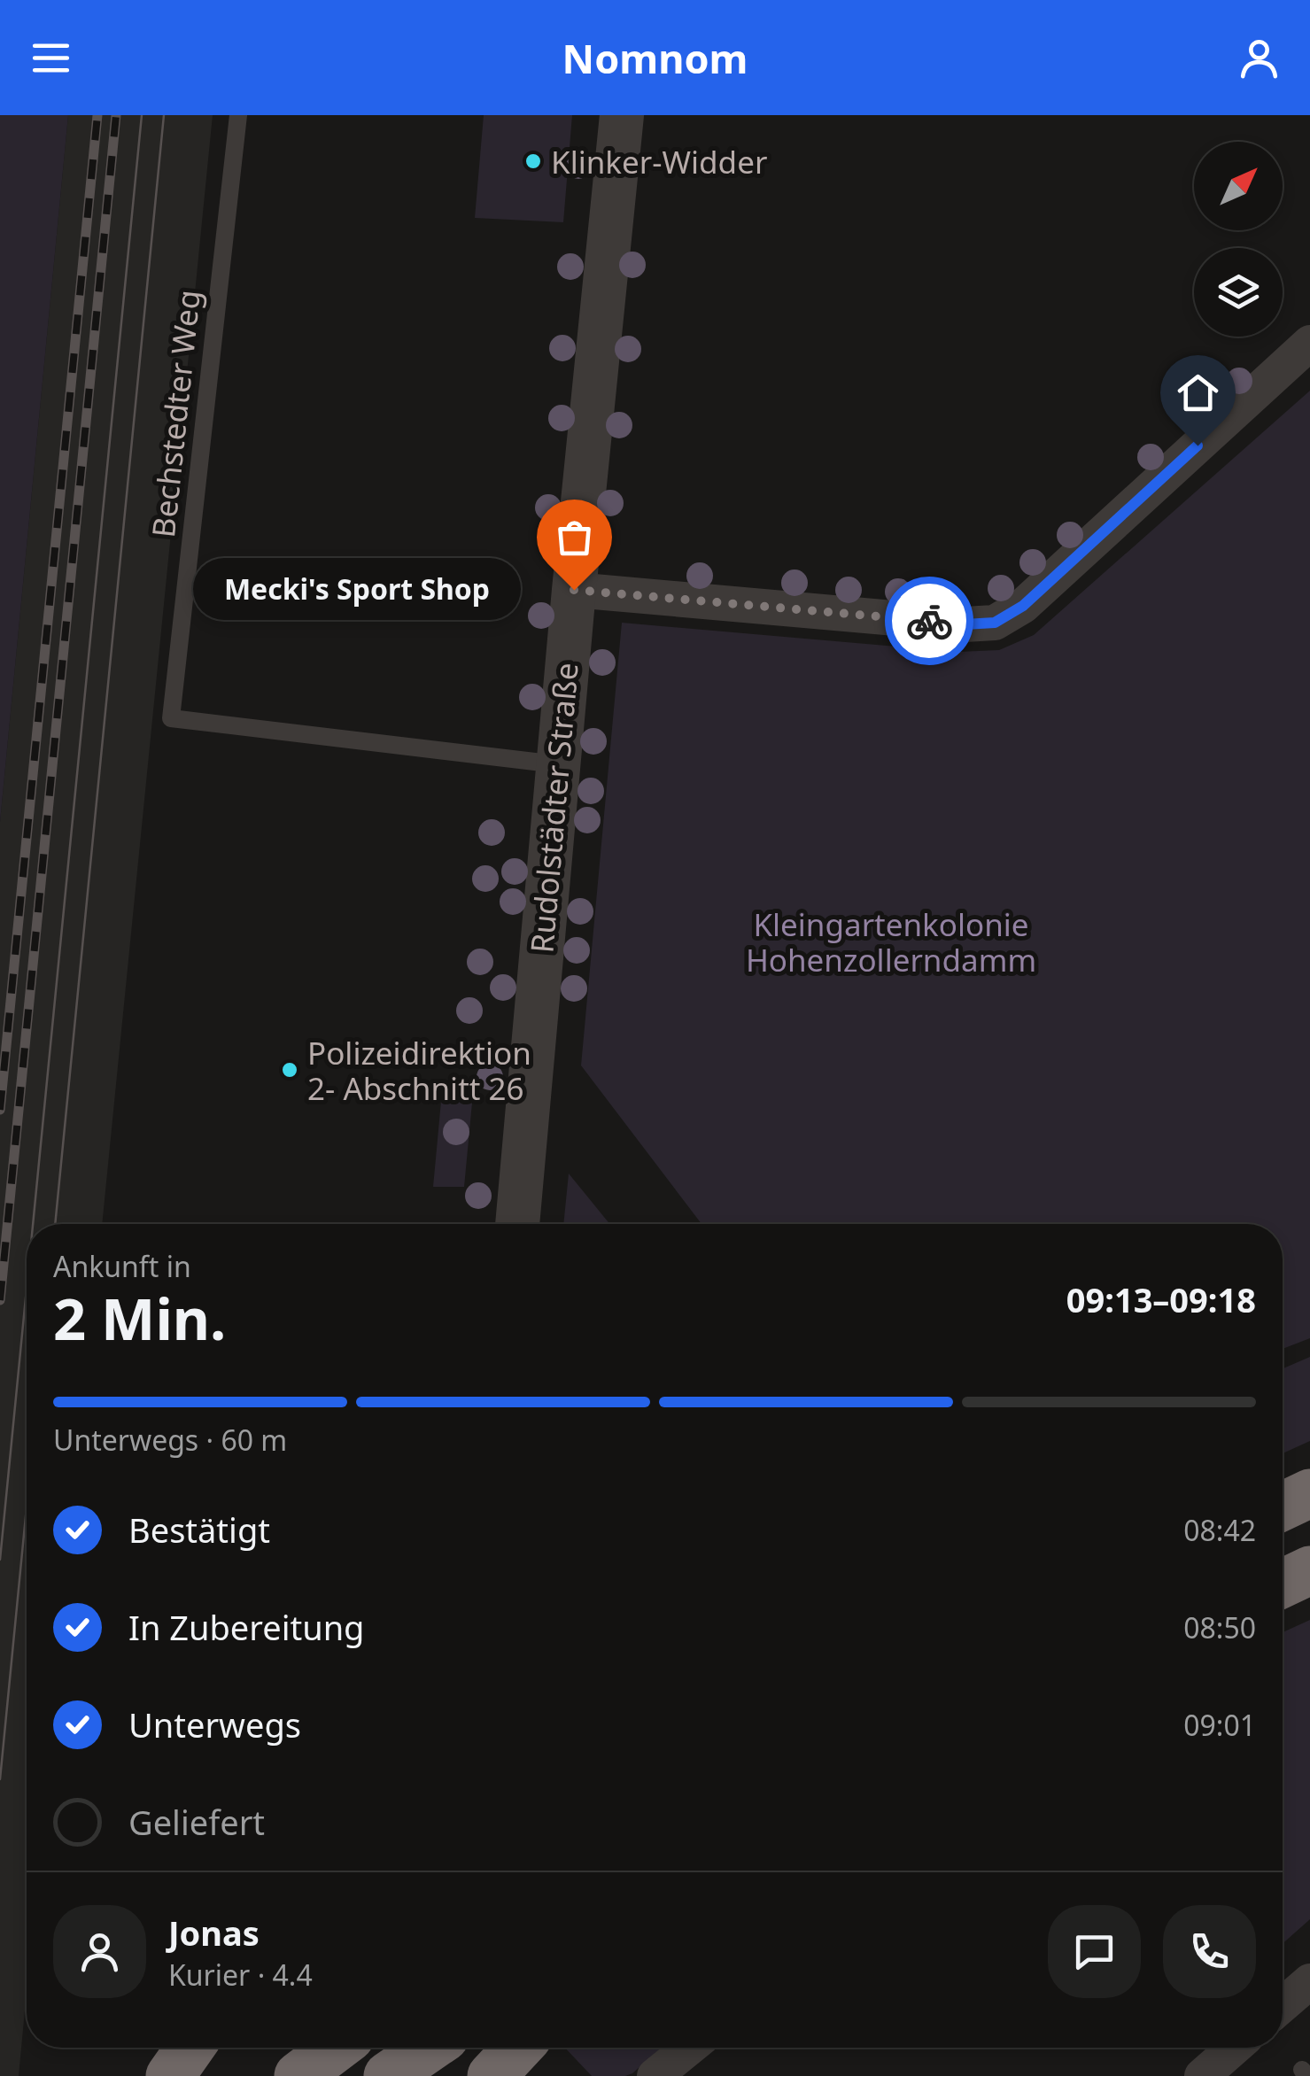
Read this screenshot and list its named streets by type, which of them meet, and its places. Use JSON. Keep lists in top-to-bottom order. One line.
{"streets":{"street":["Rudolstädter Straße"],"lane":["Bechstedter Weg"]},"crossings":[["Bechstedter Weg","Rudolstädter Straße"]],"parks":["Kleingartenkolonie Hohenzollerndamm"],"places":["Klinker-Widder","Mecki's Sport Shop","Polizeidirektion 2- Abschnitt 26"],"north":"top right","page":{"header":"Nomnom","bubble":"Mecki's Sport Shop","heading":["2 Min.","Ankunft in","09:13–09:18"],"panel":["Jonas","Kurier · 4.4"],"bar":"Unterwegs · 60 m","list":[["Bestätigt","08:42"],["In Zubereitung","08:50"],["Unterwegs","09:01"],"Geliefert"]}}
